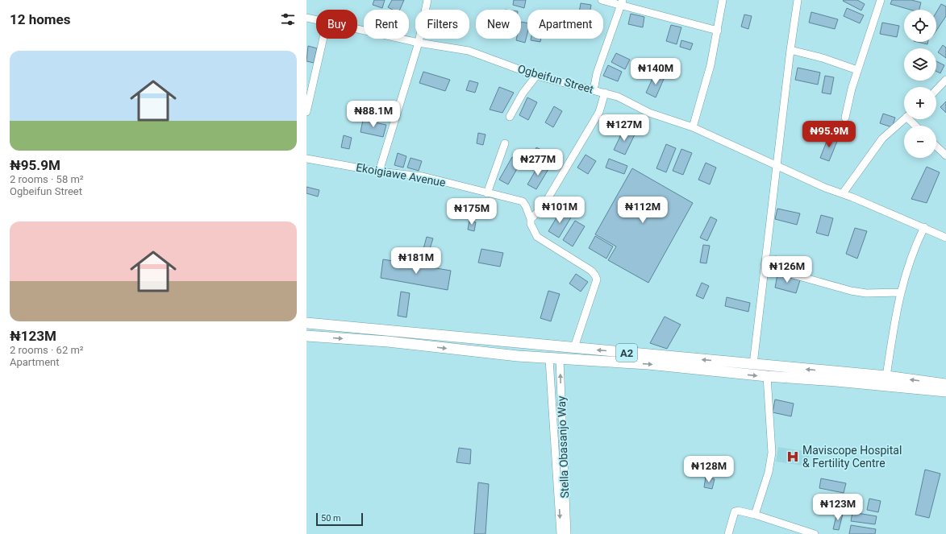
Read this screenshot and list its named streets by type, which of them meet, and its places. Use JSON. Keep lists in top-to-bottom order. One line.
{"streets":{"highway":["A2"],"street":["Ogbeifun Street","Ekoigiawe Avenue","Stella Obasanjo Way"]},"crossings":[["Ekoigiawe Avenue","A2"],["A2","Stella Obasanjo Way"]],"places":{"hospital":["Maviscope Hospital & Fertility Centre"]},"scale_bar":"50 m","page":{"heading":"12 homes","map_buttons":["+","−"],"chip":["Buy","Rent","Filters","New","Apartment"],"list":[{"name":"₦95.9M","note":"2 rooms · 58 m² · Ogbeifun Street"},{"name":"₦123M","note":"2 rooms · 62 m² · Apartment"}],"price":["₦140M","₦88.1M","₦127M","₦95.9M","₦277M","₦101M","₦112M","₦175M","₦181M","₦126M","₦128M","₦123M"],"scale":"50 m"}}
